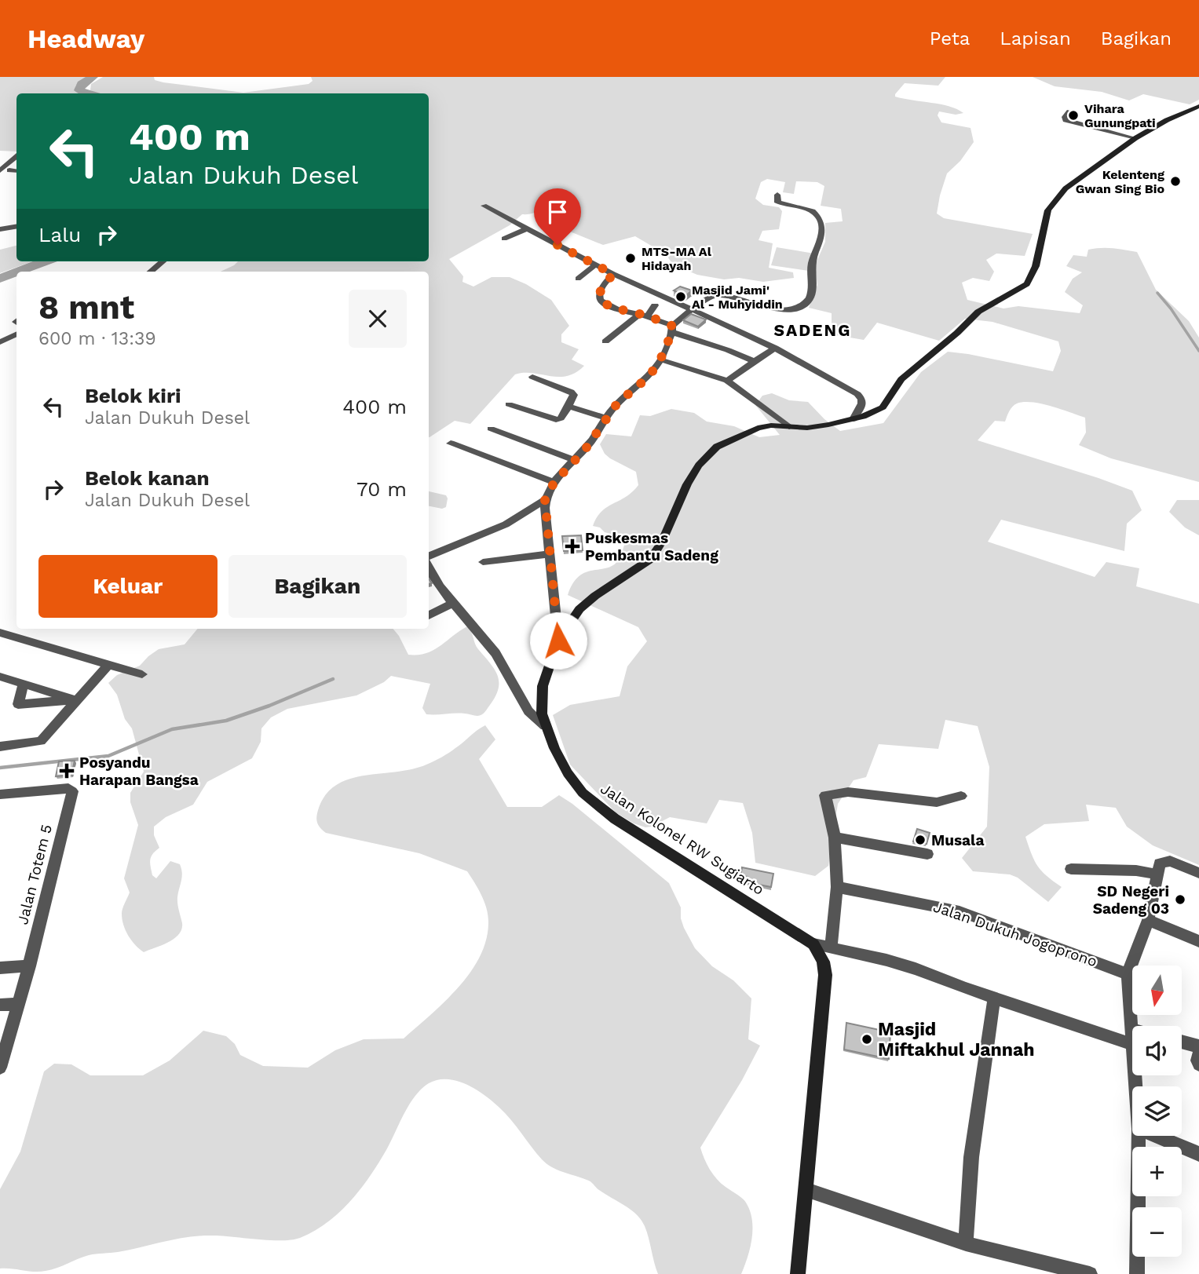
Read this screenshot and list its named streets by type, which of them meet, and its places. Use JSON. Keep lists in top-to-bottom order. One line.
{"streets":{"main road":["Jalan Kolonel RW Sugiarto"],"street":["Jalan Totem 5","Jalan Dukuh Jogoprono"]},"districts":["SADENG"],"places":{"other":["Vihara Gunungpati","Kelenteng Gwan Sing Bio","MTS-MA Al Hidayah","Masjid Jami' Al - Muhyiddin","Musala","SD Negeri Sadeng 03","Masjid Miftakhul Jannah"],"health":["Puskesmas Pembantu Sadeng","Posyandu Harapan Bangsa"]},"north":"bottom","page":{"header":"Headway","nav":["Peta","Lapisan","Bagikan"],"turn":["400 m","Jalan Dukuh Desel"],"then":"Lalu","heading":["8 mnt","600 m · 13:39"],"list":[{"name":"Belok kiri","note":"Jalan Dukuh Desel","value":"400 m"},{"name":"Belok kanan","note":"Jalan Dukuh Desel","value":"70 m"}],"buttons":["Keluar","Bagikan"],"map_buttons":["+","−"]}}
